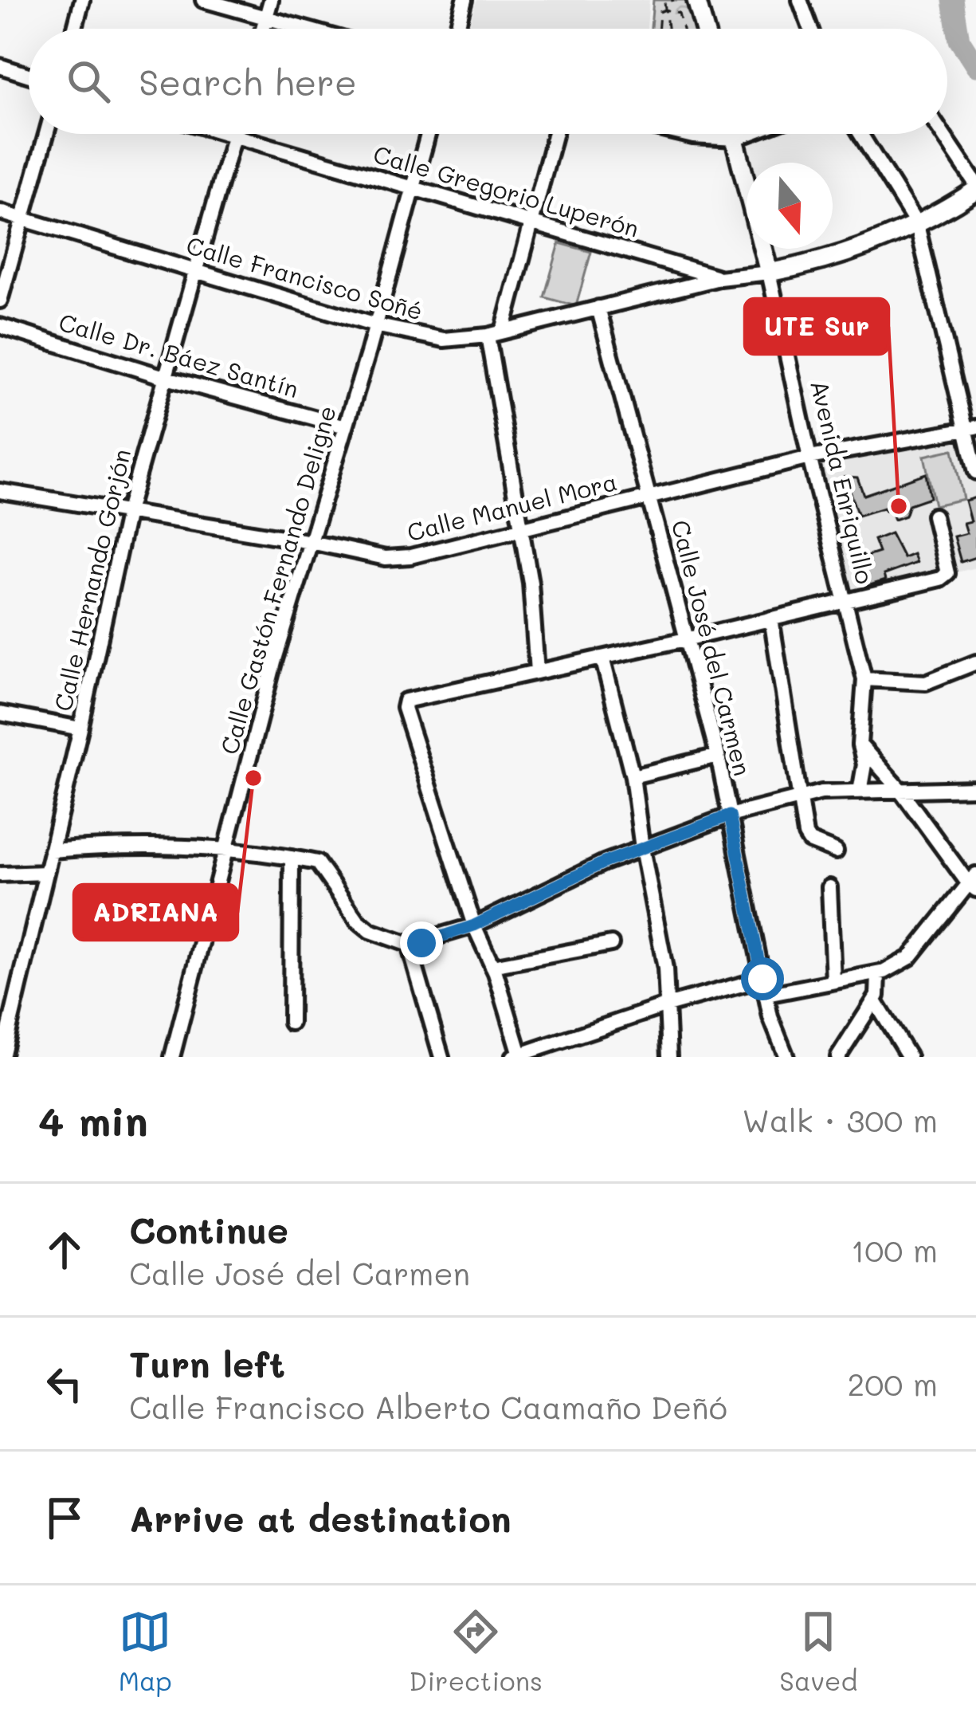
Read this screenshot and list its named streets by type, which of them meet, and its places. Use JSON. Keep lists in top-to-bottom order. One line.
{"streets":{"main road":["Avenida Enriquillo"],"street":["Calle Gregorio Luperón","Calle Francisco Soñé","Calle Dr. Báez Santín","Calle Manuel Mora","Calle Hernando Gorjón","Calle Gastón Fernando Deligne","Calle José del Carmen"]},"crossings":[["Calle Gregorio Luperón","Calle Francisco Soñé"],["Calle Gregorio Luperón","Calle Hernando Gorjón"],["Calle Gregorio Luperón","Calle Gastón Fernando Deligne"],["Calle Francisco Soñé","Avenida Enriquillo"],["Calle Francisco Soñé","Calle Hernando Gorjón"],["Calle Francisco Soñé","Calle Gastón Fernando Deligne"],["Calle Francisco Soñé","Calle José del Carmen"],["Calle Dr. Báez Santín","Calle Hernando Gorjón"],["Calle Dr. Báez Santín","Calle Gastón Fernando Deligne"],["Avenida Enriquillo","Calle Manuel Mora"],["Calle Manuel Mora","Calle Hernando Gorjón"],["Calle Manuel Mora","Calle Gastón Fernando Deligne"],["Calle Manuel Mora","Calle José del Carmen"]],"places":["UTE Sur","ADRIANA"],"north":"bottom","page":{"search":"Search here","heading":["4 min","Walk · 300 m"],"list":[["Continue","Calle José del Carmen","100 m"],["Turn left","Calle Francisco Alberto Caamaño Deñó","200 m"],"Arrive at destination"],"nav":["Map","Directions","Saved"]}}
